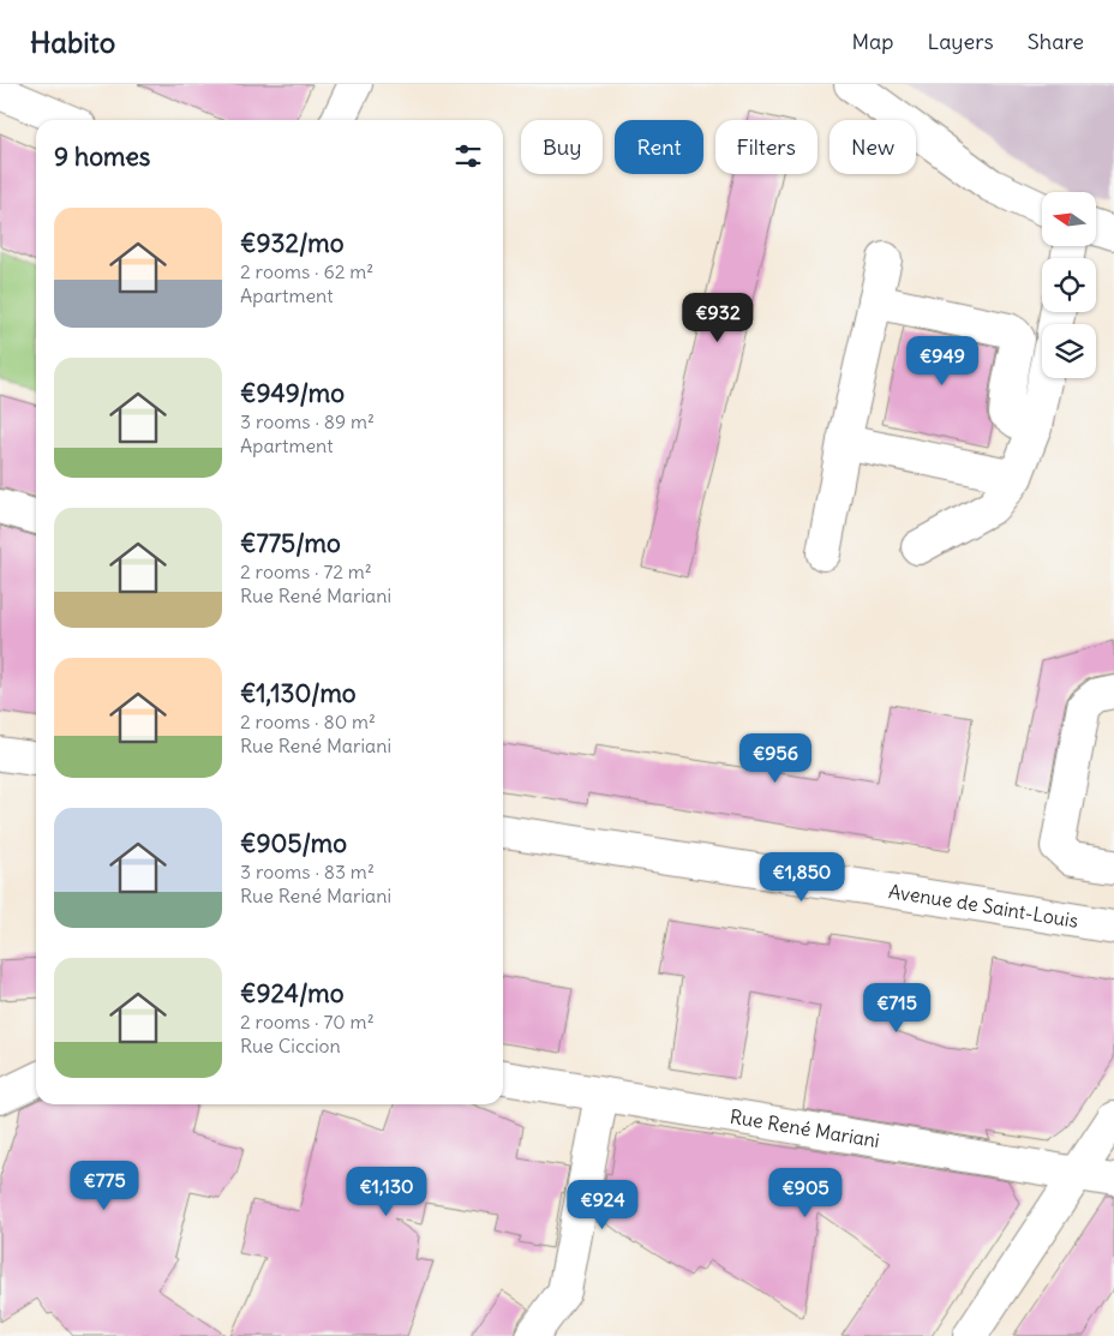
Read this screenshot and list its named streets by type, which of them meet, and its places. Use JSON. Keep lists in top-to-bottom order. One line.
{"streets":{"street":["Avenue de Saint-Louis","Rue René Mariani"]},"north":"left","page":{"header":"Habito","nav":["Map","Layers","Share"],"chip":["Buy","Rent","Filters","New"],"heading":"9 homes","list":[{"name":"€932/mo","note":"2 rooms · 62 m² · Apartment"},{"name":"€949/mo","note":"3 rooms · 89 m² · Apartment"},{"name":"€775/mo","note":"2 rooms · 72 m² · Rue René Mariani"},{"name":"€1,130/mo","note":"2 rooms · 80 m² · Rue René Mariani"},{"name":"€905/mo","note":"3 rooms · 83 m² · Rue René Mariani"},{"name":"€924/mo","note":"2 rooms · 70 m² · Rue Ciccion"}],"price":["€932","€949","€956","€1,850","€715","€775","€1,130","€905","€924"]}}
